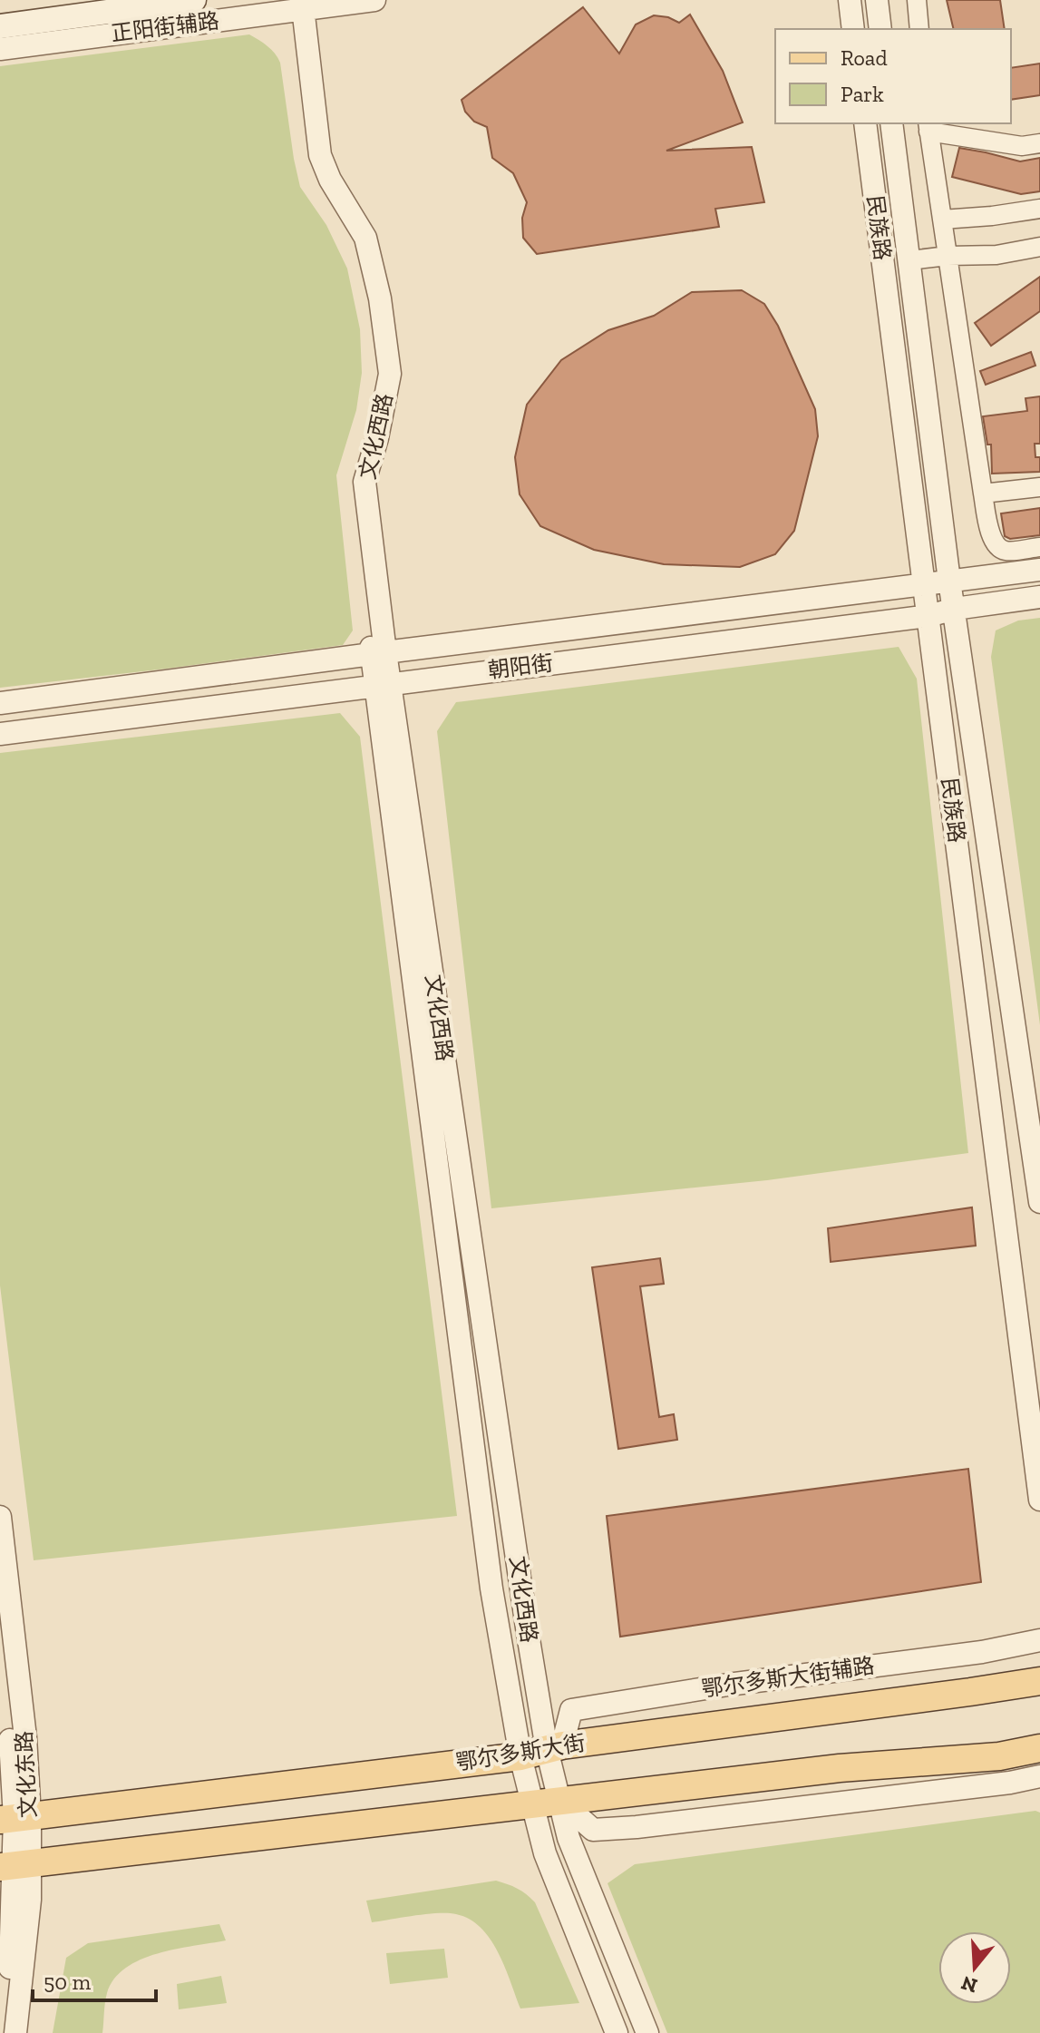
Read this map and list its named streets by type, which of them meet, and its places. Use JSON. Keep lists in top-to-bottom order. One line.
{"streets":{"main road":["鄂尔多斯大街"],"street":["正阳街辅路","民族路","文化西路","朝阳街","鄂尔多斯大街辅路","文化东路"]},"crossings":[["正阳街辅路","文化西路"],["民族路","朝阳街"],["文化西路","朝阳街"],["文化西路","鄂尔多斯大街辅路"],["文化西路","鄂尔多斯大街"],["鄂尔多斯大街辅路","鄂尔多斯大街"],["鄂尔多斯大街","文化东路"]],"legend":["Road","Park"],"scale_bar":"50 m","north":"bottom"}
